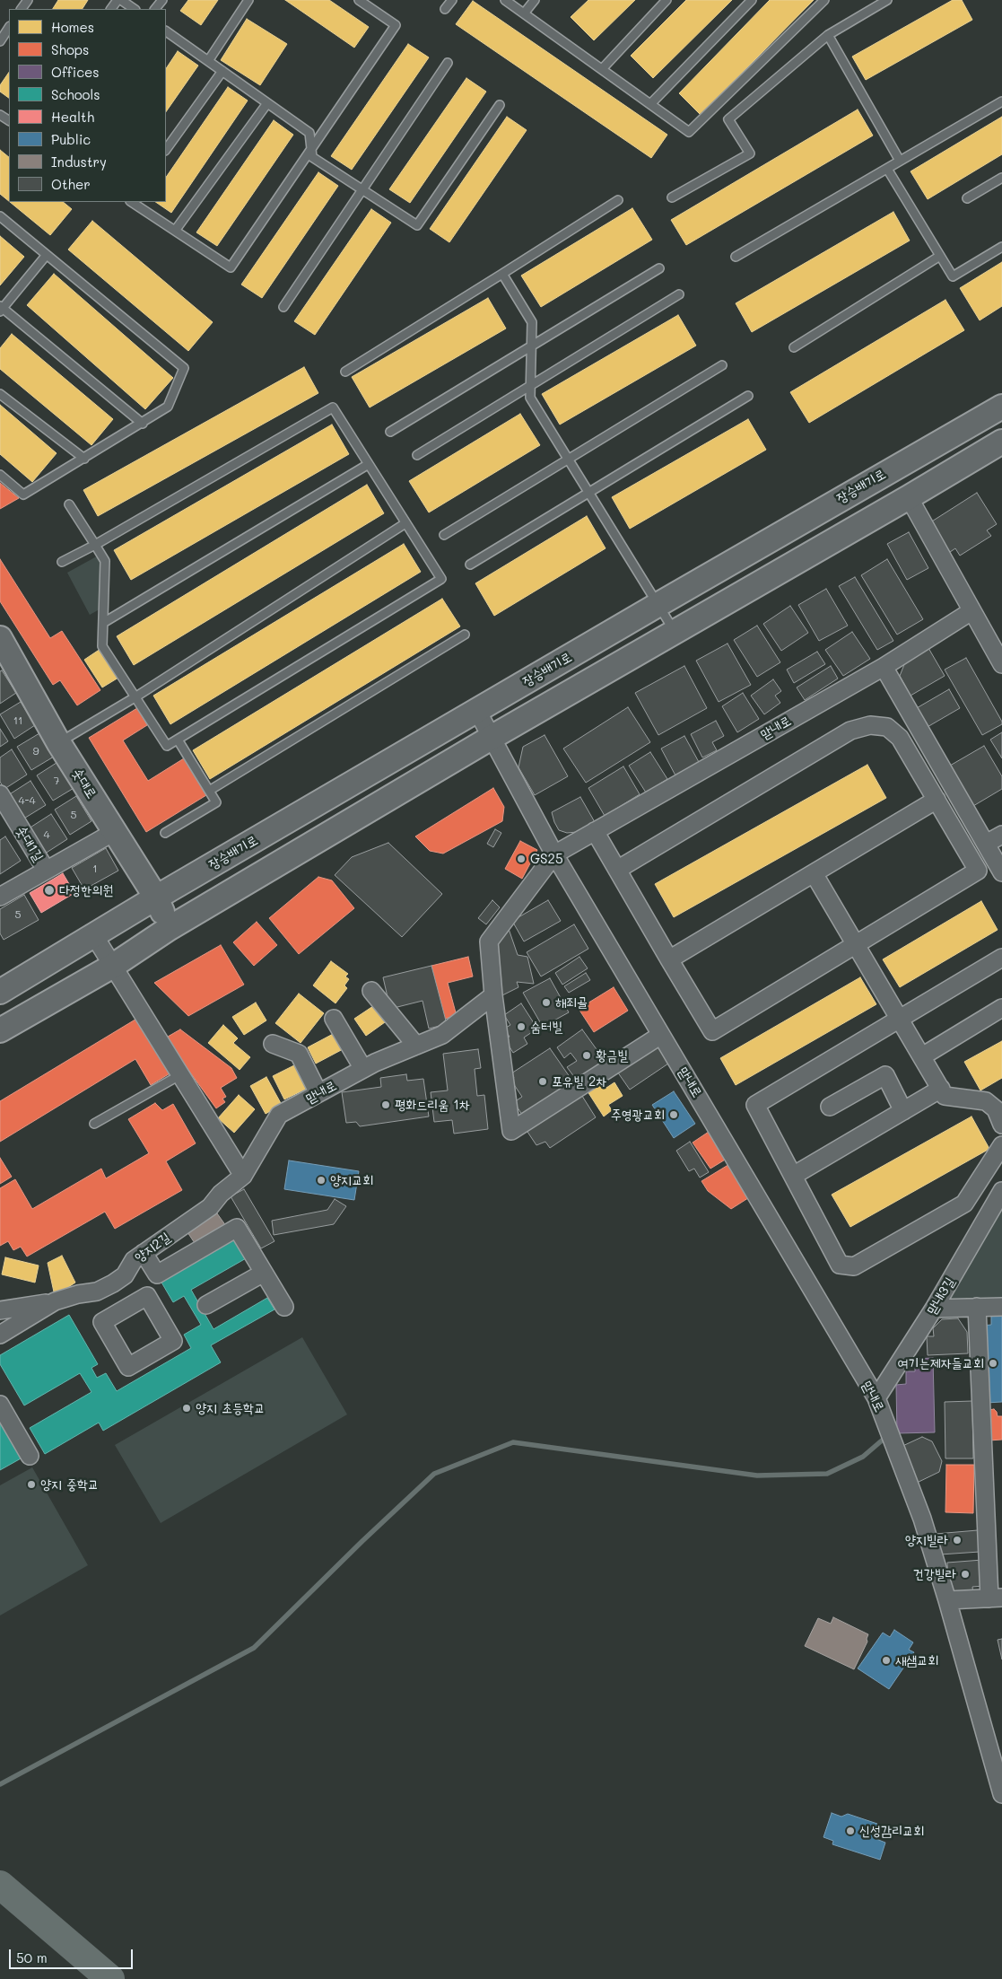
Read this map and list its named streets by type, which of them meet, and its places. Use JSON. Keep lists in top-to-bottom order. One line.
{"streets":{"street":["장승배기로","맏내로","솟대로","솟대1길","양지2길","맏내3길"]},"crossings":[["장승배기로","맏내로"],["장승배기로","솟대로"],["맏내로","양지2길"],["맏내로","맏내3길"],["솟대로","솟대1길"]],"places":["GS25","다정한의원","해죄골","숨터빌","황금빌","포유빌 2차","평화드리움 1차","주영광교회","양지교회","여기는제자들교회","양지 초등학교","양지 중학교","양지빌라","건강빌라","새샘교회","신성감리교회"],"house_numbers":["11","9","7","4-4","5","4","1","5"],"legend":["Homes","Shops","Offices","Schools","Health","Public","Industry","Other"],"scale_bar":"50 m"}
